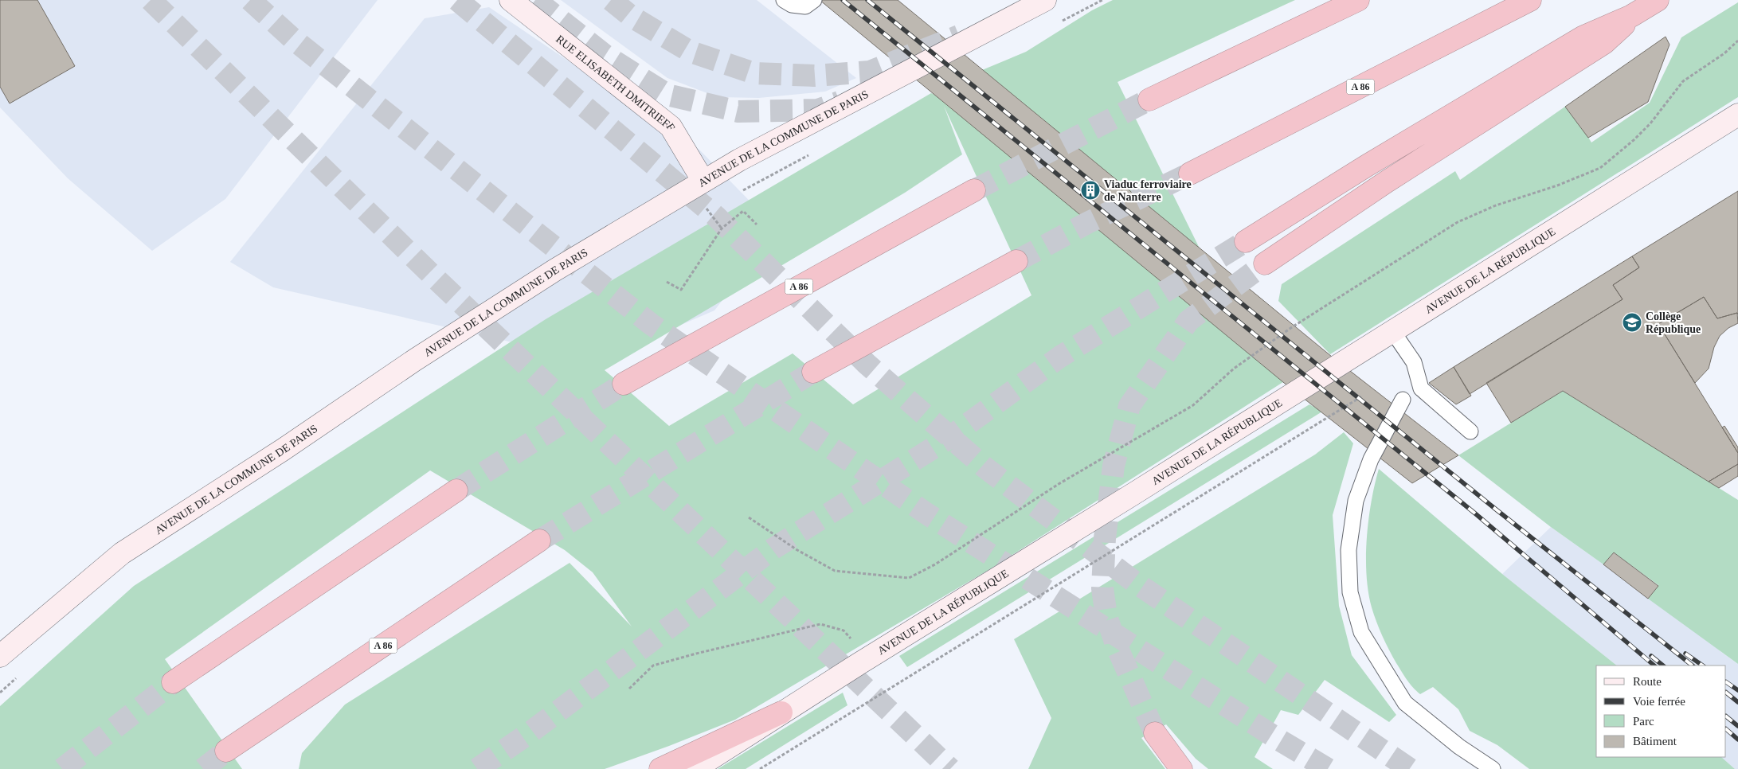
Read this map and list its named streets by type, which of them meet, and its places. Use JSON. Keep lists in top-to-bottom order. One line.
{"streets":{"highway":["A 86"],"main road":["RUE ELISABETH DMITRIEFF","AVENUE DE LA COMMUNE DE PARIS","AVENUE DE LA RÉPUBLIQUE"]},"crossings":[["RUE ELISABETH DMITRIEFF","AVENUE DE LA COMMUNE DE PARIS"]],"places":{"building":["Viaduc ferroviaire de Nanterre"],"school or university":["Collège République"]},"legend":["Route","Voie ferrée","Parc","Bâtiment"]}
